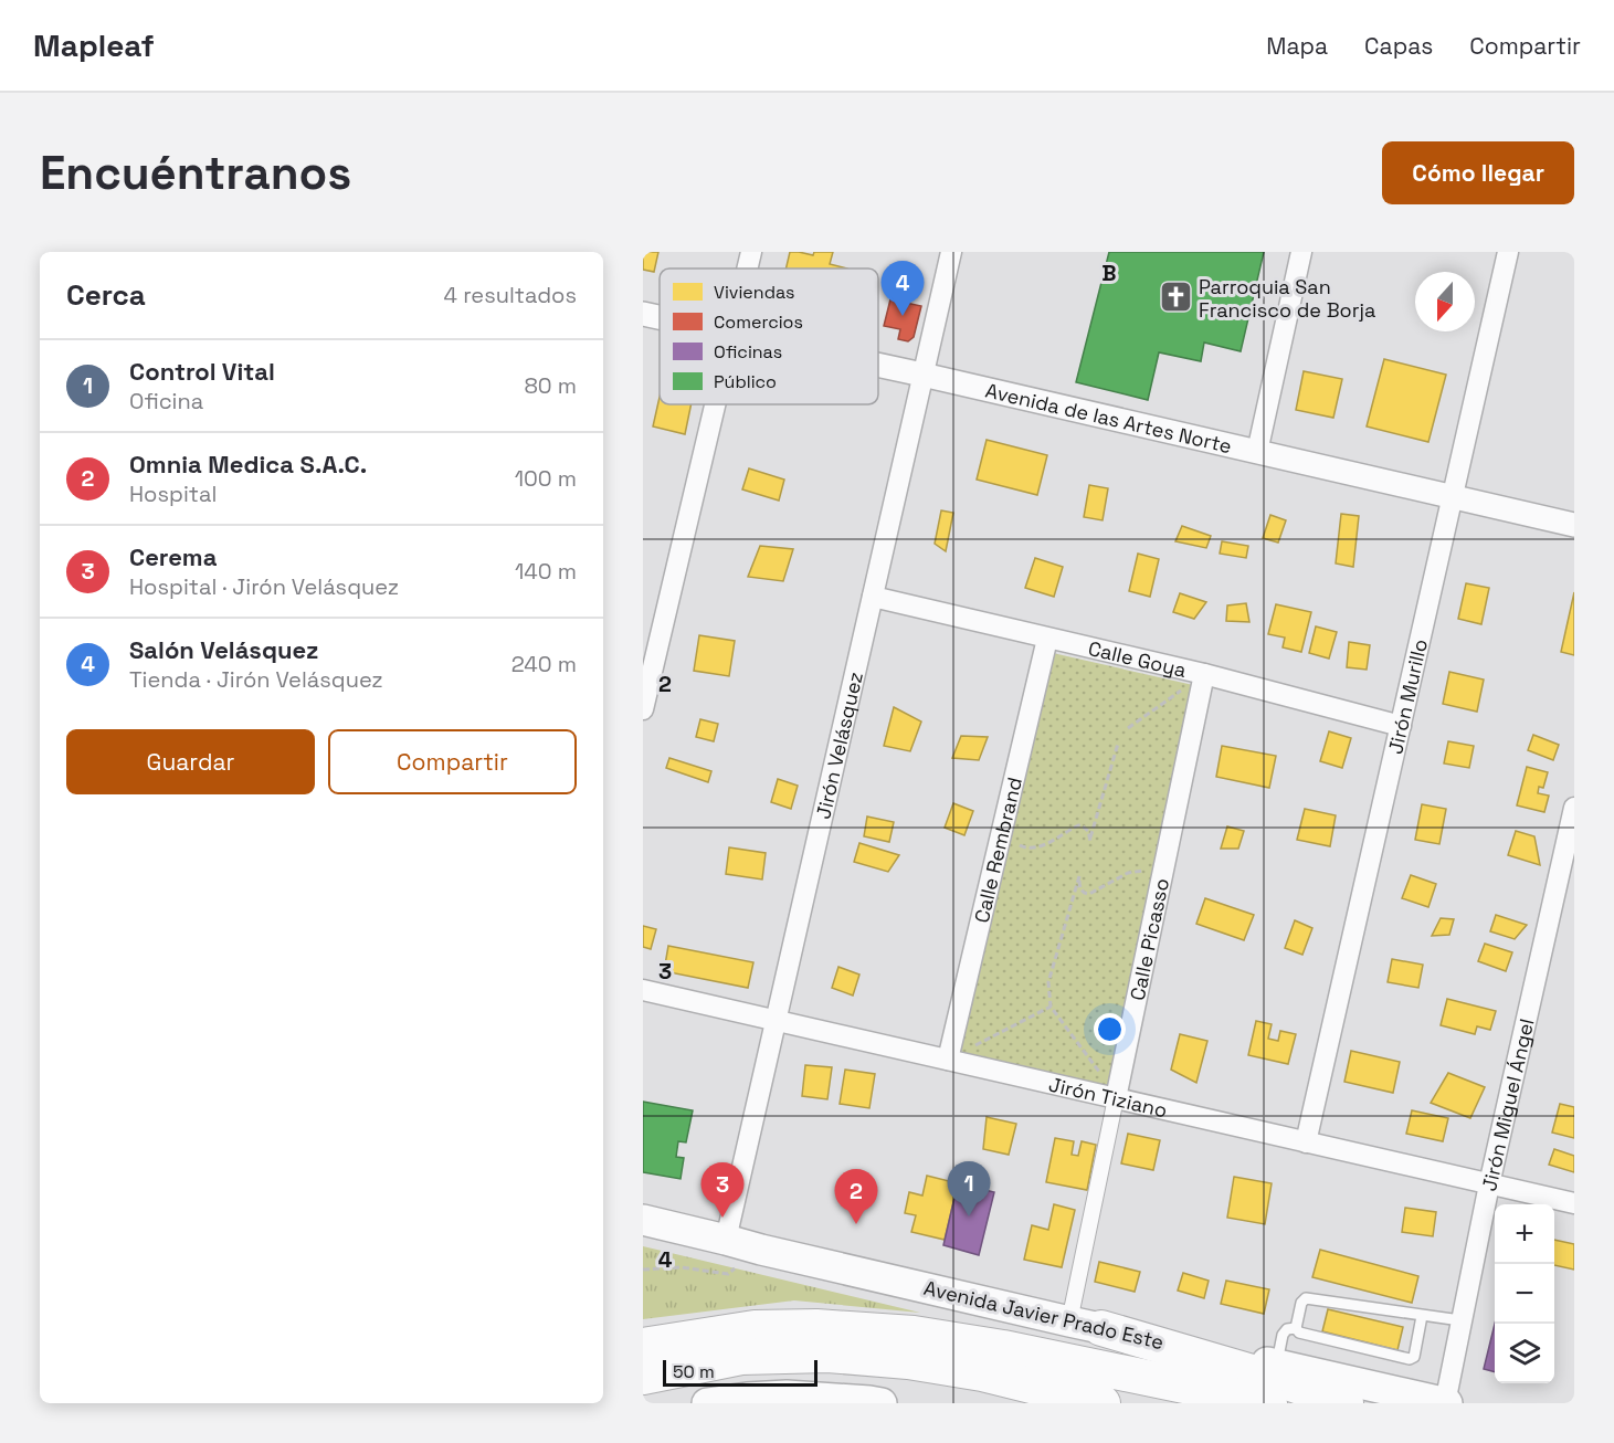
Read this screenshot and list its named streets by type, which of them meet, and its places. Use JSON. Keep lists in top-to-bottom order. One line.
{"streets":{"highway":["Avenida Javier Prado Este"],"street":["Avenida de las Artes Norte","Calle Goya","Jirón Murillo","Jirón Velásquez","Calle Rembrand","Calle Picasso","Jirón Tiziano","Jirón Miguel Ángel"]},"crossings":[["Avenida de las Artes Norte","Jirón Murillo"],["Avenida de las Artes Norte","Jirón Velásquez"],["Calle Goya","Jirón Murillo"],["Calle Goya","Jirón Velásquez"],["Calle Goya","Calle Rembrand"],["Calle Goya","Calle Picasso"],["Jirón Murillo","Jirón Tiziano"],["Jirón Velásquez","Jirón Tiziano"],["Jirón Velásquez","Avenida Javier Prado Este"],["Calle Rembrand","Jirón Tiziano"],["Calle Picasso","Jirón Tiziano"],["Calle Picasso","Avenida Javier Prado Este"],["Jirón Tiziano","Jirón Miguel Ángel"],["Jirón Miguel Ángel","Avenida Javier Prado Este"]],"places":{"church":["Parroquia San Francisco de Borja"]},"legend":["Viviendas","Comercios","Oficinas","Público"],"scale_bar":"50 m","north":"bottom","page":{"header":"Mapleaf","nav":["Mapa","Capas","Compartir"],"buttons":["Cómo llegar",["Guardar","Compartir"]],"title":"Encuéntranos","heading":["Cerca","4 resultados"],"pins":["4","1","3","2"],"list":[{"mark":"1","name":"Control Vital","note":"Oficina","value":"80 m"},{"mark":"2","name":"Omnia Medica S.A.C.","note":"Hospital","value":"100 m"},{"mark":"3","name":"Cerema","note":"Hospital · Jirón Velásquez","value":"140 m"},{"mark":"4","name":"Salón Velásquez","note":"Tienda · Jirón Velásquez","value":"240 m"}],"map_buttons":["+","−"],"scale":"50 m"},"grid":{"columns":["B"],"rows":["2","3","4"]}}
